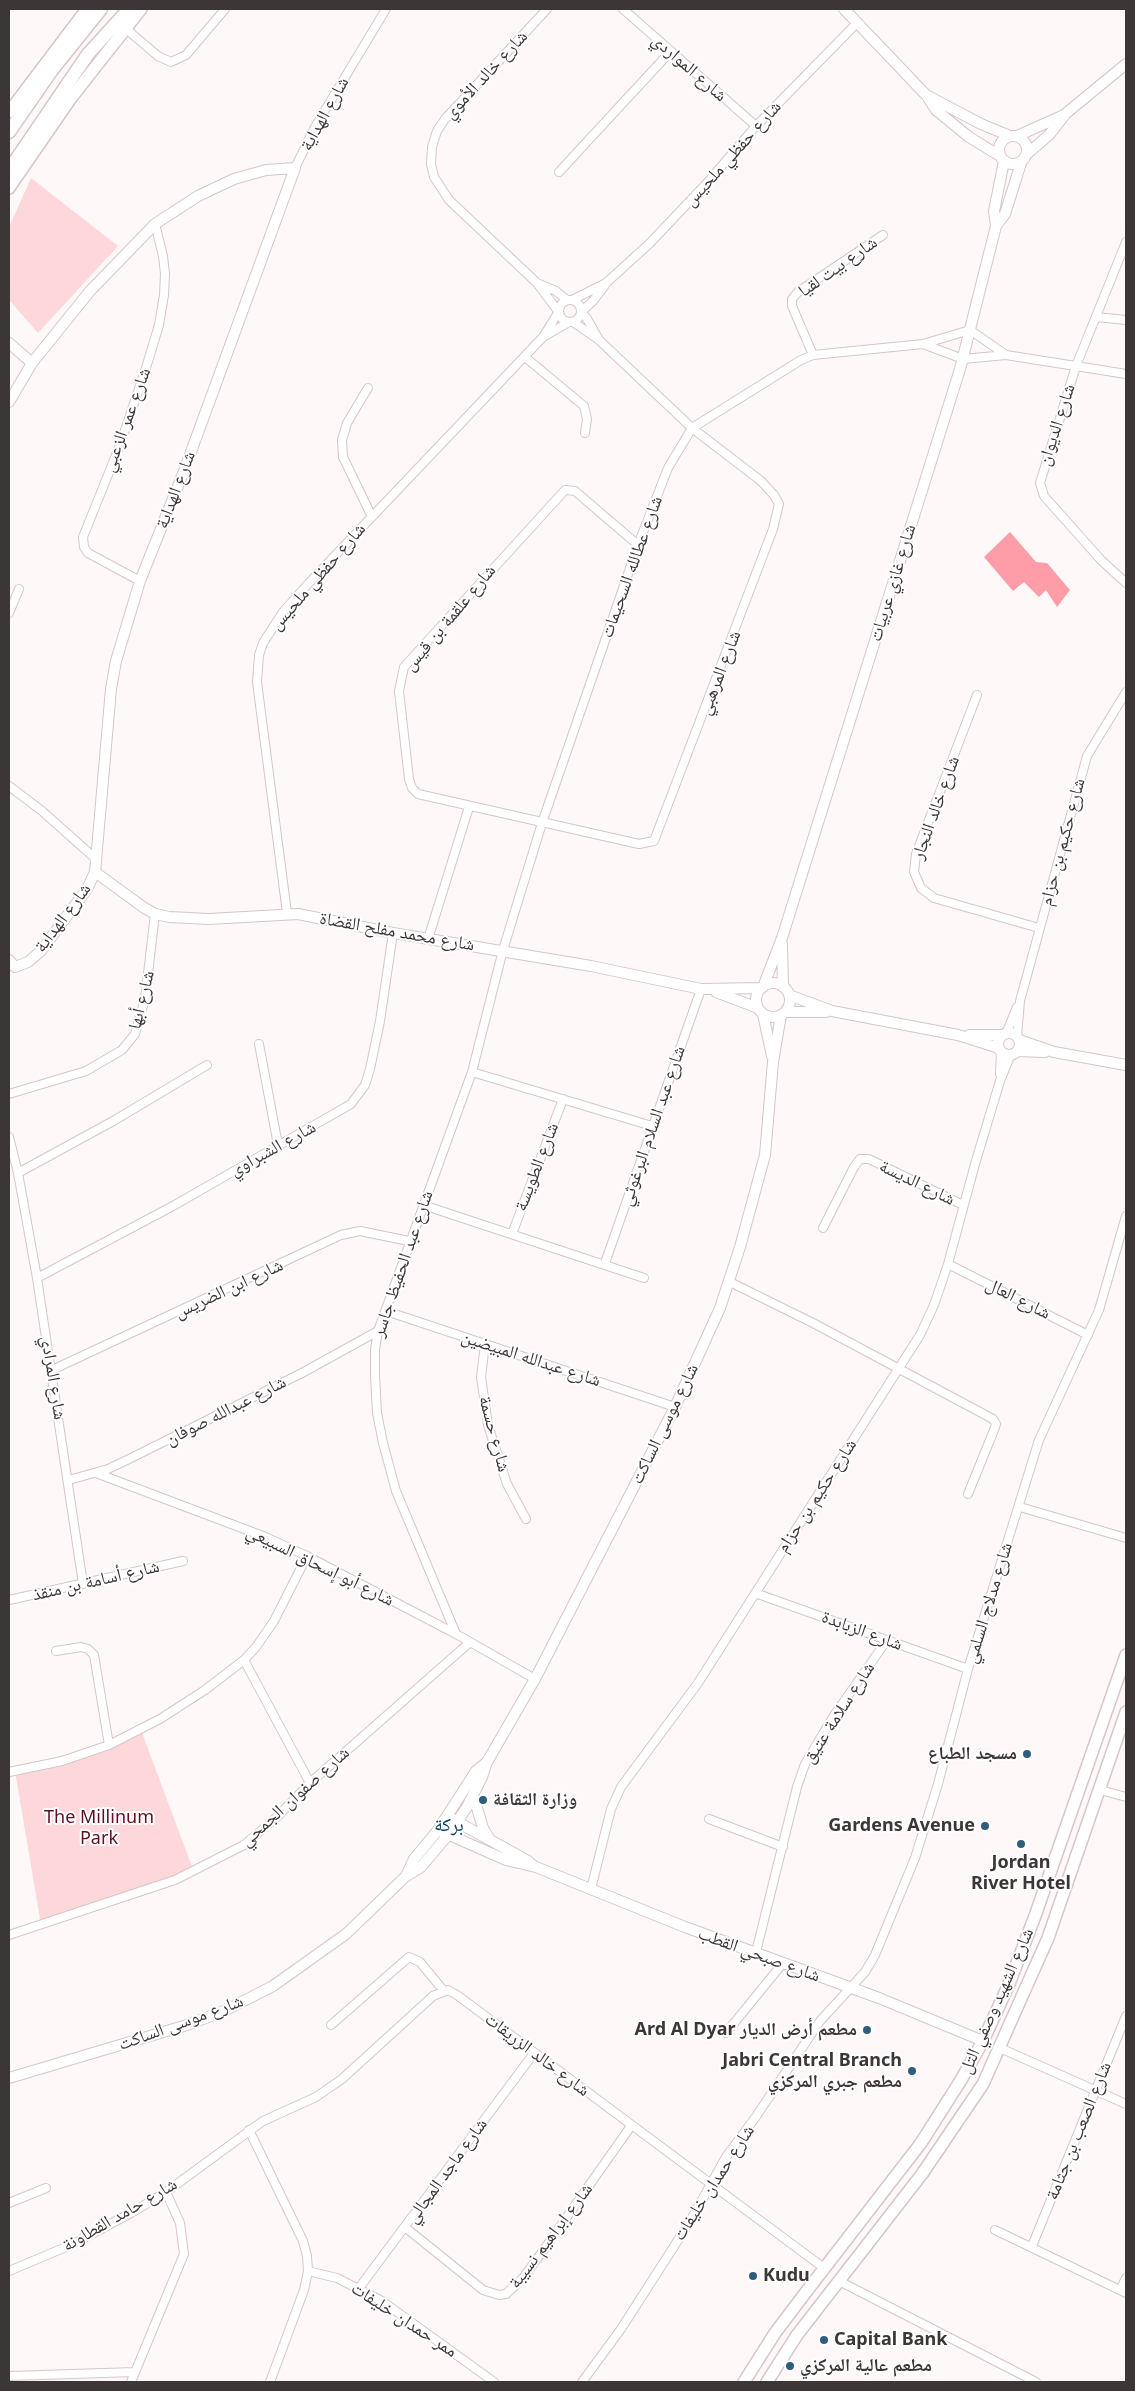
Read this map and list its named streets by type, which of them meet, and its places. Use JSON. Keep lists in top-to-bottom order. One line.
{"streets":{"main road":["شارع الشهيد وصفي التل"],"street":["شارع المواردي","شارع خالد الأموي","شارع الهداية","شارع حفظي ملحيس","شارع بيت لقيا","شارع عمر الزعبي","شارع الديوان","شارع عطالله السحيمات","شارع غازي عربيات","شارع علقمة بن قيس","شارع المرهبي","شارع خالد النجار","شارع حكيم بن حزام","شارع محمد مفلح القضاة","شارع أبها","شارع عبد السلام البرغوثي","شارع الشبراوي","شارع الطويسة","شارع الديسة","شارع عبد الحفيظ جاسر","شارع ابن الضريس","شارع العال","شارع عبدالله المبيضين","شارع المرادي","شارع عبدالله صوفان","شارع موسى الساكت","شارع حسمة","شارع أبو إسحاق السبيعي","شارع أسامة بن منقذ","شارع مدلاج السلمي","شارع الزبابدة","شارع سلامة عتيق","شارع صفوان الجمحي","شارع صبحي القطب","شارع خالد الزريقات","شارع الصعب بن جثامة","شارع ماجد المجالي","شارع حمدان خليفات","شارع حامد القطاونة","شارع إبراهيم نسيبة","ممر حمدان خليفات"]},"crossings":[["شارع المواردي","شارع حفظي ملحيس"],["شارع خالد الأموي","شارع حفظي ملحيس"],["شارع الهداية","شارع عمر الزعبي"],["شارع الهداية","شارع محمد مفلح القضاة"],["شارع حفظي ملحيس","شارع محمد مفلح القضاة"],["شارع بيت لقيا","شارع عطالله السحيمات"],["شارع عطالله السحيمات","شارع غازي عربيات"],["شارع عطالله السحيمات","شارع علقمة بن قيس"],["شارع عطالله السحيمات","شارع المرهبي"],["شارع عطالله السحيمات","شارع محمد مفلح القضاة"],["شارع عطالله السحيمات","شارع عبد الحفيظ جاسر"],["شارع غازي عربيات","شارع محمد مفلح القضاة"],["شارع غازي عربيات","شارع موسى الساكت"],["شارع علقمة بن قيس","شارع المرهبي"],["شارع خالد النجار","شارع حكيم بن حزام"],["شارع حكيم بن حزام","شارع الديسة"],["شارع حكيم بن حزام","شارع العال"],["شارع حكيم بن حزام","شارع الزبابدة"],["شارع حكيم بن حزام","شارع صبحي القطب"],["شارع محمد مفلح القضاة","شارع أبها"],["شارع محمد مفلح القضاة","شارع عبد السلام البرغوثي"],["شارع محمد مفلح القضاة","شارع الشبراوي"],["شارع محمد مفلح القضاة","شارع عبد الحفيظ جاسر"],["شارع محمد مفلح القضاة","شارع موسى الساكت"],["شارع الشبراوي","شارع المرادي"],["شارع عبد الحفيظ جاسر","شارع ابن الضريس"],["شارع عبد الحفيظ جاسر","شارع عبدالله المبيضين"],["شارع عبد الحفيظ جاسر","شارع عبدالله صوفان"],["شارع عبد الحفيظ جاسر","شارع أبو إسحاق السبيعي"],["شارع ابن الضريس","شارع المرادي"],["شارع العال","شارع مدلاج السلمي"],["شارع عبدالله المبيضين","شارع موسى الساكت"],["شارع عبدالله المبيضين","شارع حسمة"],["شارع المرادي","شارع عبدالله صوفان"],["شارع المرادي","شارع أسامة بن منقذ"],["شارع عبدالله صوفان","شارع أبو إسحاق السبيعي"],["شارع موسى الساكت","شارع أبو إسحاق السبيعي"],["شارع موسى الساكت","شارع صبحي القطب"],["شارع أبو إسحاق السبيعي","شارع صفوان الجمحي"],["شارع مدلاج السلمي","شارع الزبابدة"],["شارع مدلاج السلمي","شارع صبحي القطب"],["شارع مدلاج السلمي","شارع حمدان خليفات"],["شارع الزبابدة","شارع سلامة عتيق"],["شارع سلامة عتيق","شارع صبحي القطب"],["شارع صبحي القطب","شارع الشهيد وصفي التل"],["شارع صبحي القطب","شارع حمدان خليفات"],["شارع الشهيد وصفي التل","شارع خالد الزريقات"],["شارع خالد الزريقات","شارع ماجد المجالي"],["شارع خالد الزريقات","شارع حمدان خليفات"],["شارع خالد الزريقات","شارع إبراهيم نسيبة"],["شارع ماجد المجالي","شارع إبراهيم نسيبة"],["شارع ماجد المجالي","ممر حمدان خليفات"]],"districts":["بركة"],"parks":["The Millinum Park"],"places":["مسجد الطباع","وزارة الثقافة","Gardens Avenue","Jordan River Hotel","Ard Al Dyar مطعم أرض الديار","Jabri Central Branch مطعم جبري المركزي","Kudu","Capital Bank","مطعم عالية المركزي"]}
